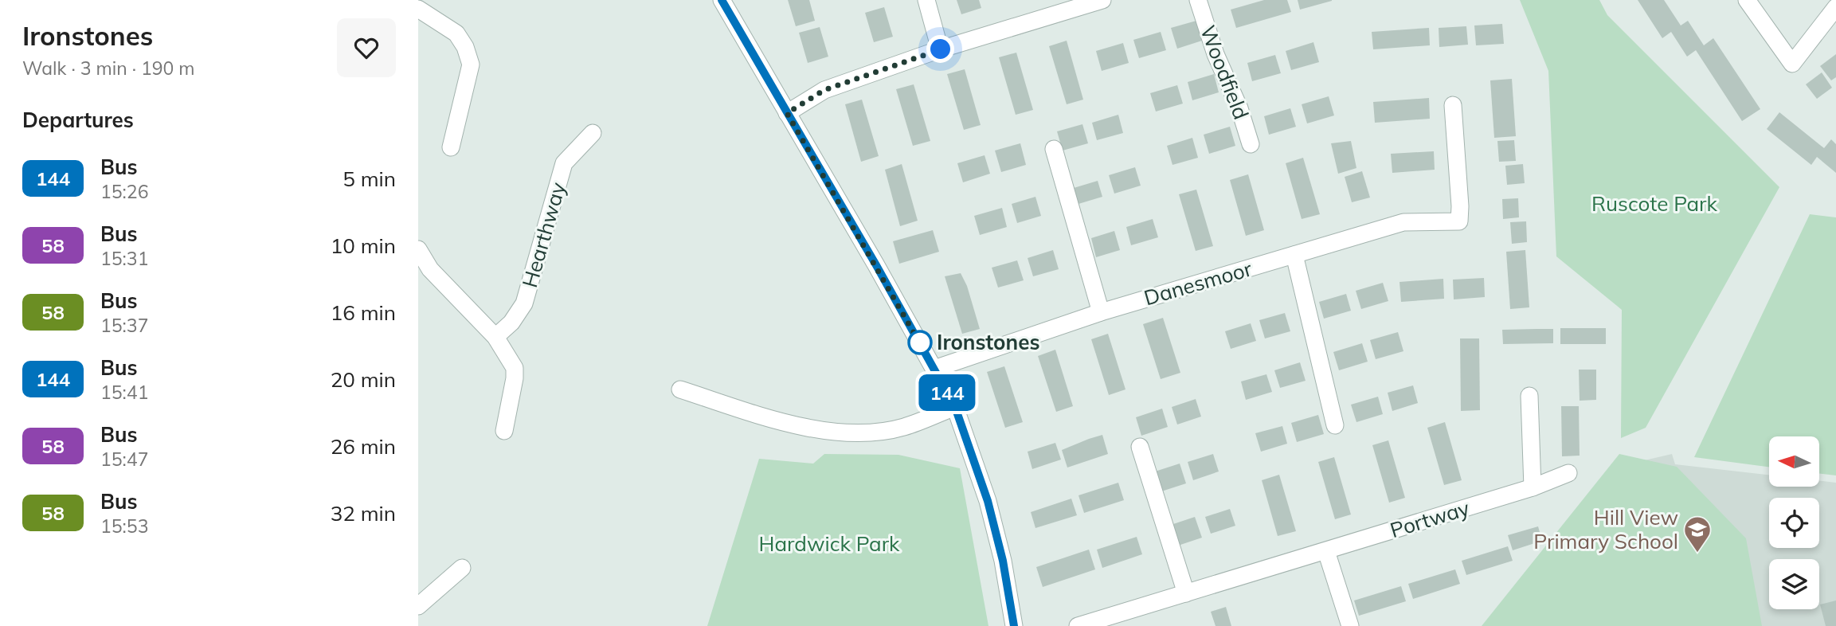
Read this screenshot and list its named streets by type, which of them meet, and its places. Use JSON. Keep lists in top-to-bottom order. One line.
{"streets":{"street":["Woodfield","Hearthway","Danesmoor","Portway"]},"parks":["Ruscote Park","Hardwick Park"],"places":{"other":["Ironstones"],"school or university":["Hill View Primary School"]},"lines":["bus line 144"],"north":"left","page":{"heading":[["Ironstones","Walk · 3 min · 190 m"],"Departures"],"on_map":"144","list":[{"mark":"144","name":"Bus","note":"15:26","value":"5 min"},{"mark":"58","name":"Bus","note":"15:31","value":"10 min"},{"mark":"58","name":"Bus","note":"15:37","value":"16 min"},{"mark":"144","name":"Bus","note":"15:41","value":"20 min"},{"mark":"58","name":"Bus","note":"15:47","value":"26 min"},{"mark":"58","name":"Bus","note":"15:53","value":"32 min"}]}}
